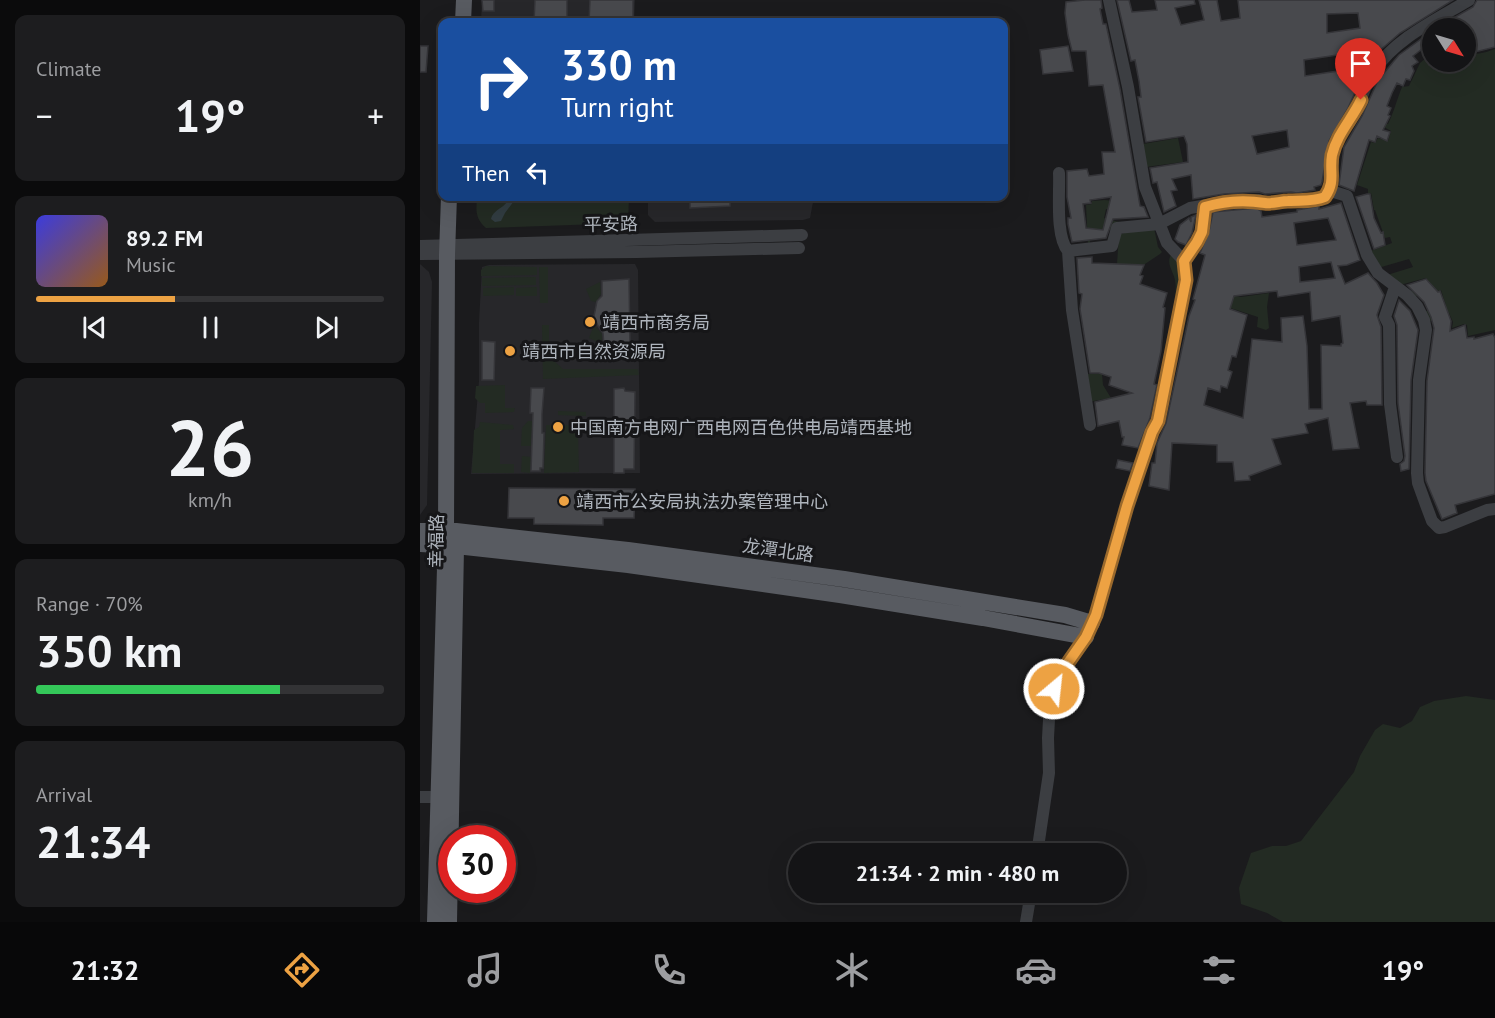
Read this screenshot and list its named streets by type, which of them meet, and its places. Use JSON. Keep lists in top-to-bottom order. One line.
{"streets":{"main road":["幸福路","龙潭北路"],"street":["平安路"]},"crossings":[["平安路","幸福路"],["幸福路","龙潭北路"]],"places":["靖西市商务局","靖西市自然资源局","中国南方电网广西电网百色供电局靖西基地","靖西市公安局执法办案管理中心"],"north":"bottom right","page":{"tile":["Climate",["26","km/h"],["Range · 70%","350 km"],["Arrival","21:34"]],"turn":["330 m","Turn right"],"heat":["−","19°","+"],"then":"Then","song":["89.2 FM","Music"],"limit":"30","trip":"21:34 · 2 min · 480 m","tabs":["21:32","19°"]}}
